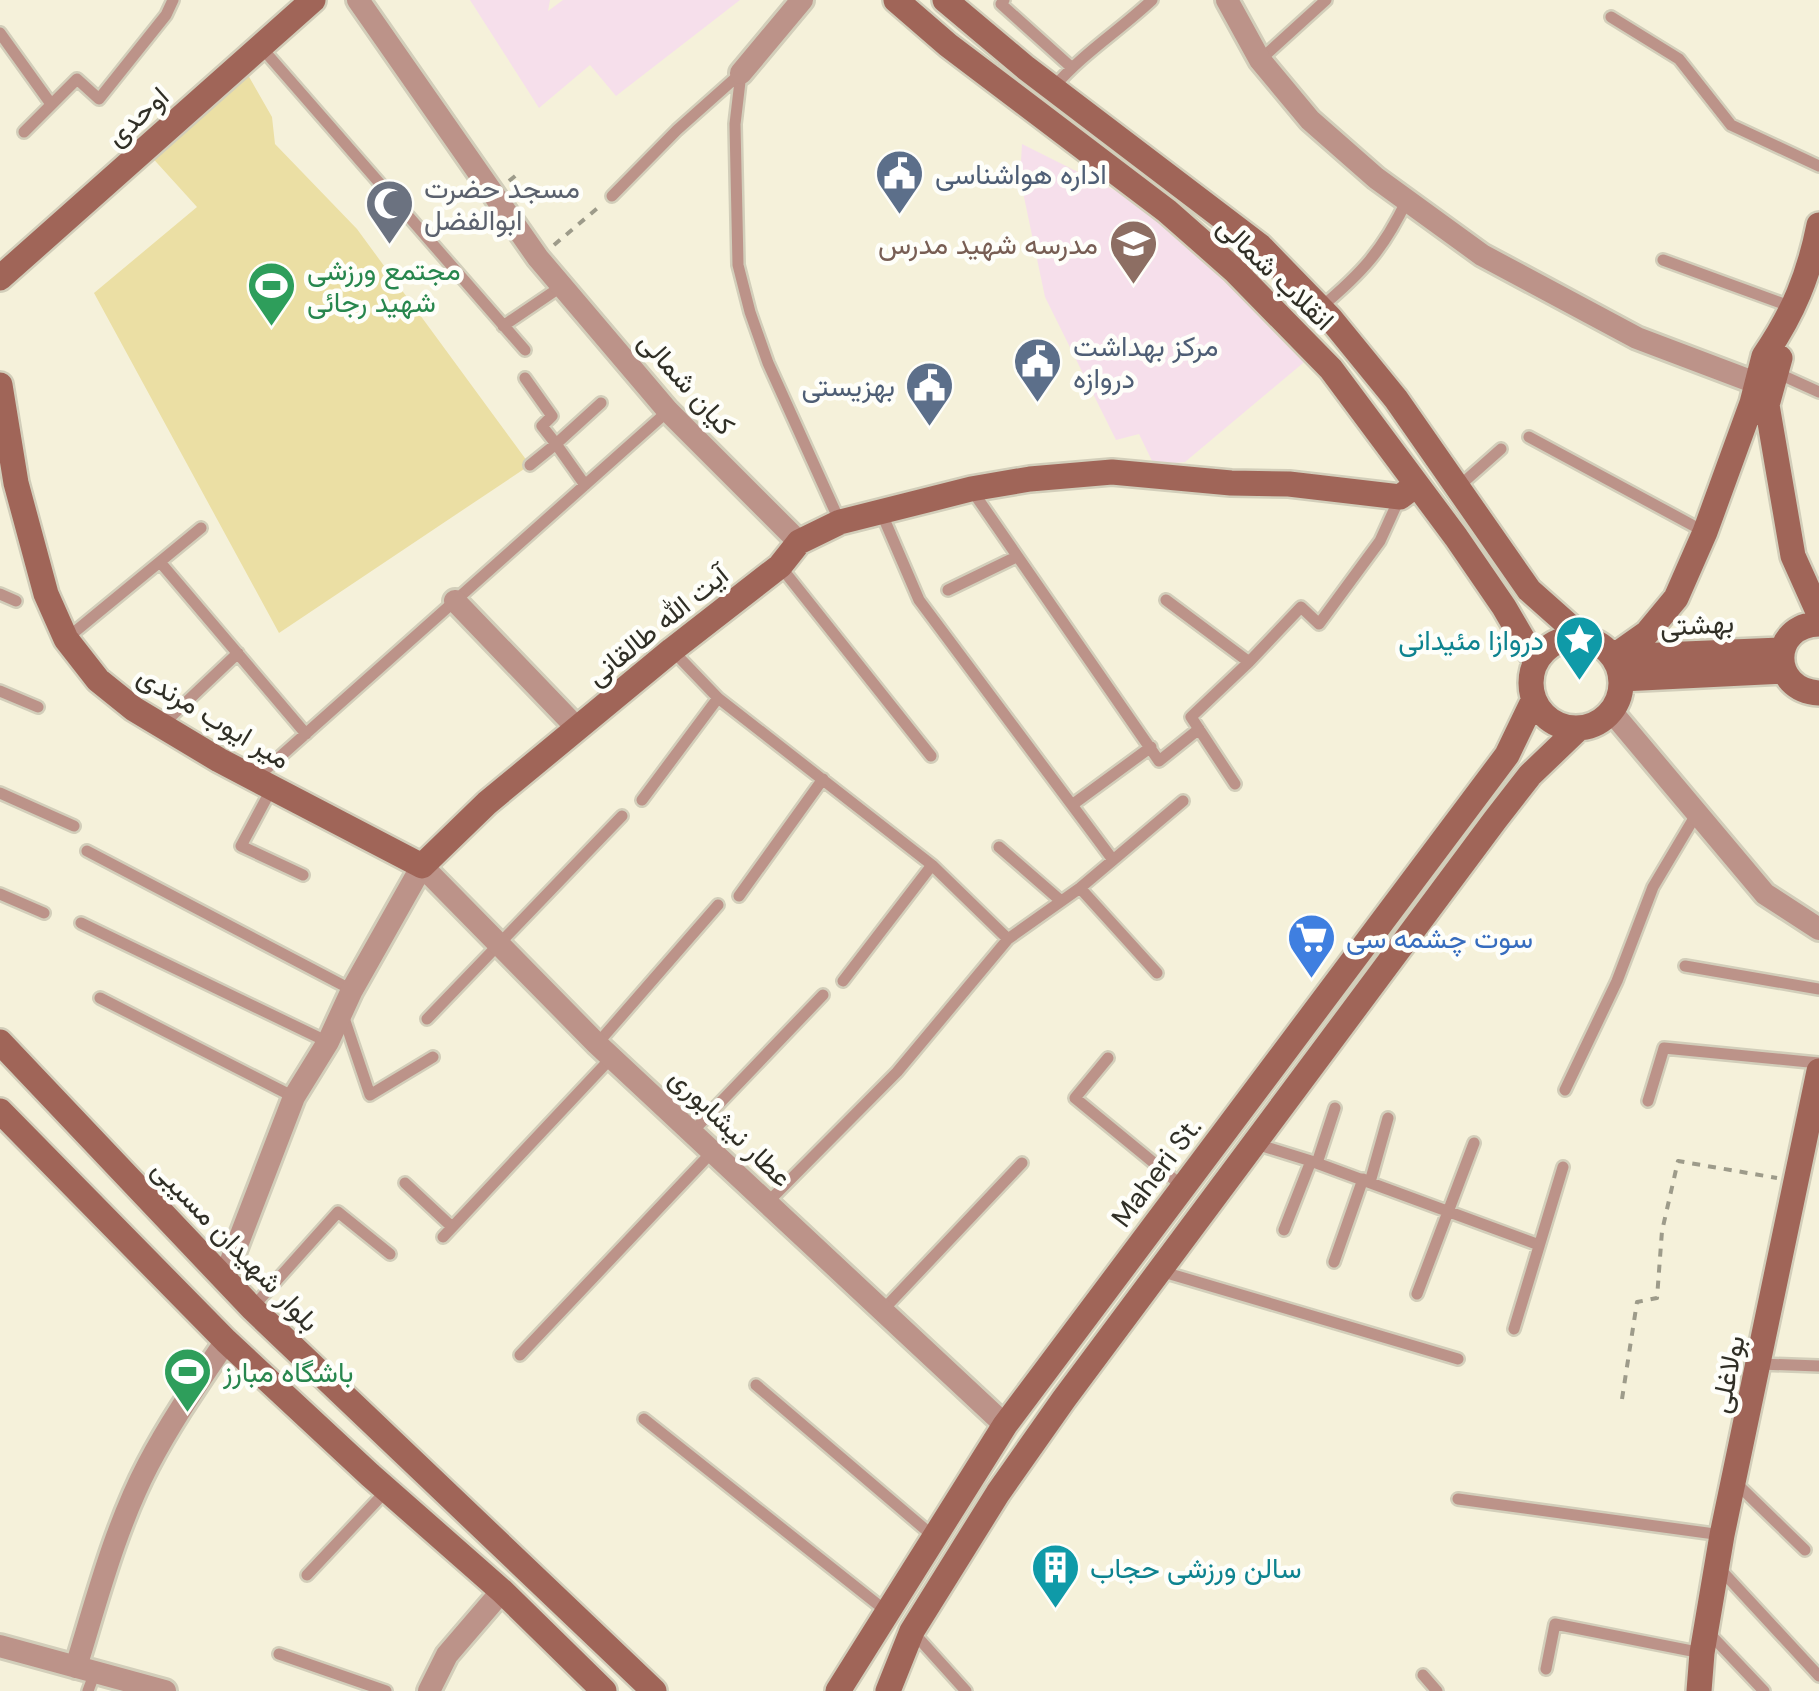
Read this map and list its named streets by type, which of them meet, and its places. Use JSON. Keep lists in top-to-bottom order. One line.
{"streets":{"street":["اوحدی","انقلاب شمالی","کیان شمالی","بهشتی","آیت الله طالقانی","میر ایوب مرندی","عطار نیشابوری","Maheri St.","بلوار شهیدان مسیبی","بولاغلی"]},"crossings":[["انقلاب شمالی","بهشتی"],["انقلاب شمالی","آیت الله طالقانی"],["انقلاب شمالی","Maheri St."],["کیان شمالی","آیت الله طالقانی"],["بهشتی","Maheri St."],["آیت الله طالقانی","میر ایوب مرندی"],["آیت الله طالقانی","عطار نیشابوری"],["آیت الله طالقانی","بلوار شهیدان مسیبی"],["میر ایوب مرندی","عطار نیشابوری"],["عطار نیشابوری","Maheri St."]],"places":{"public building":["اداره هواشناسی","مرکز بهداشت دروازه","بهزیستی"],"mosque":["مسجد حضرت ابوالفضل"],"school or university":["مدرسه شهید مدرس"],"sports":["مجتمع ورزشی شهید رجائی","باشگاه مبارز"],"place":["دروازا مئیدانی"],"supermarket":["سوت چشمه سی"],"building":["سالن ورزشی حجاب"]}}
